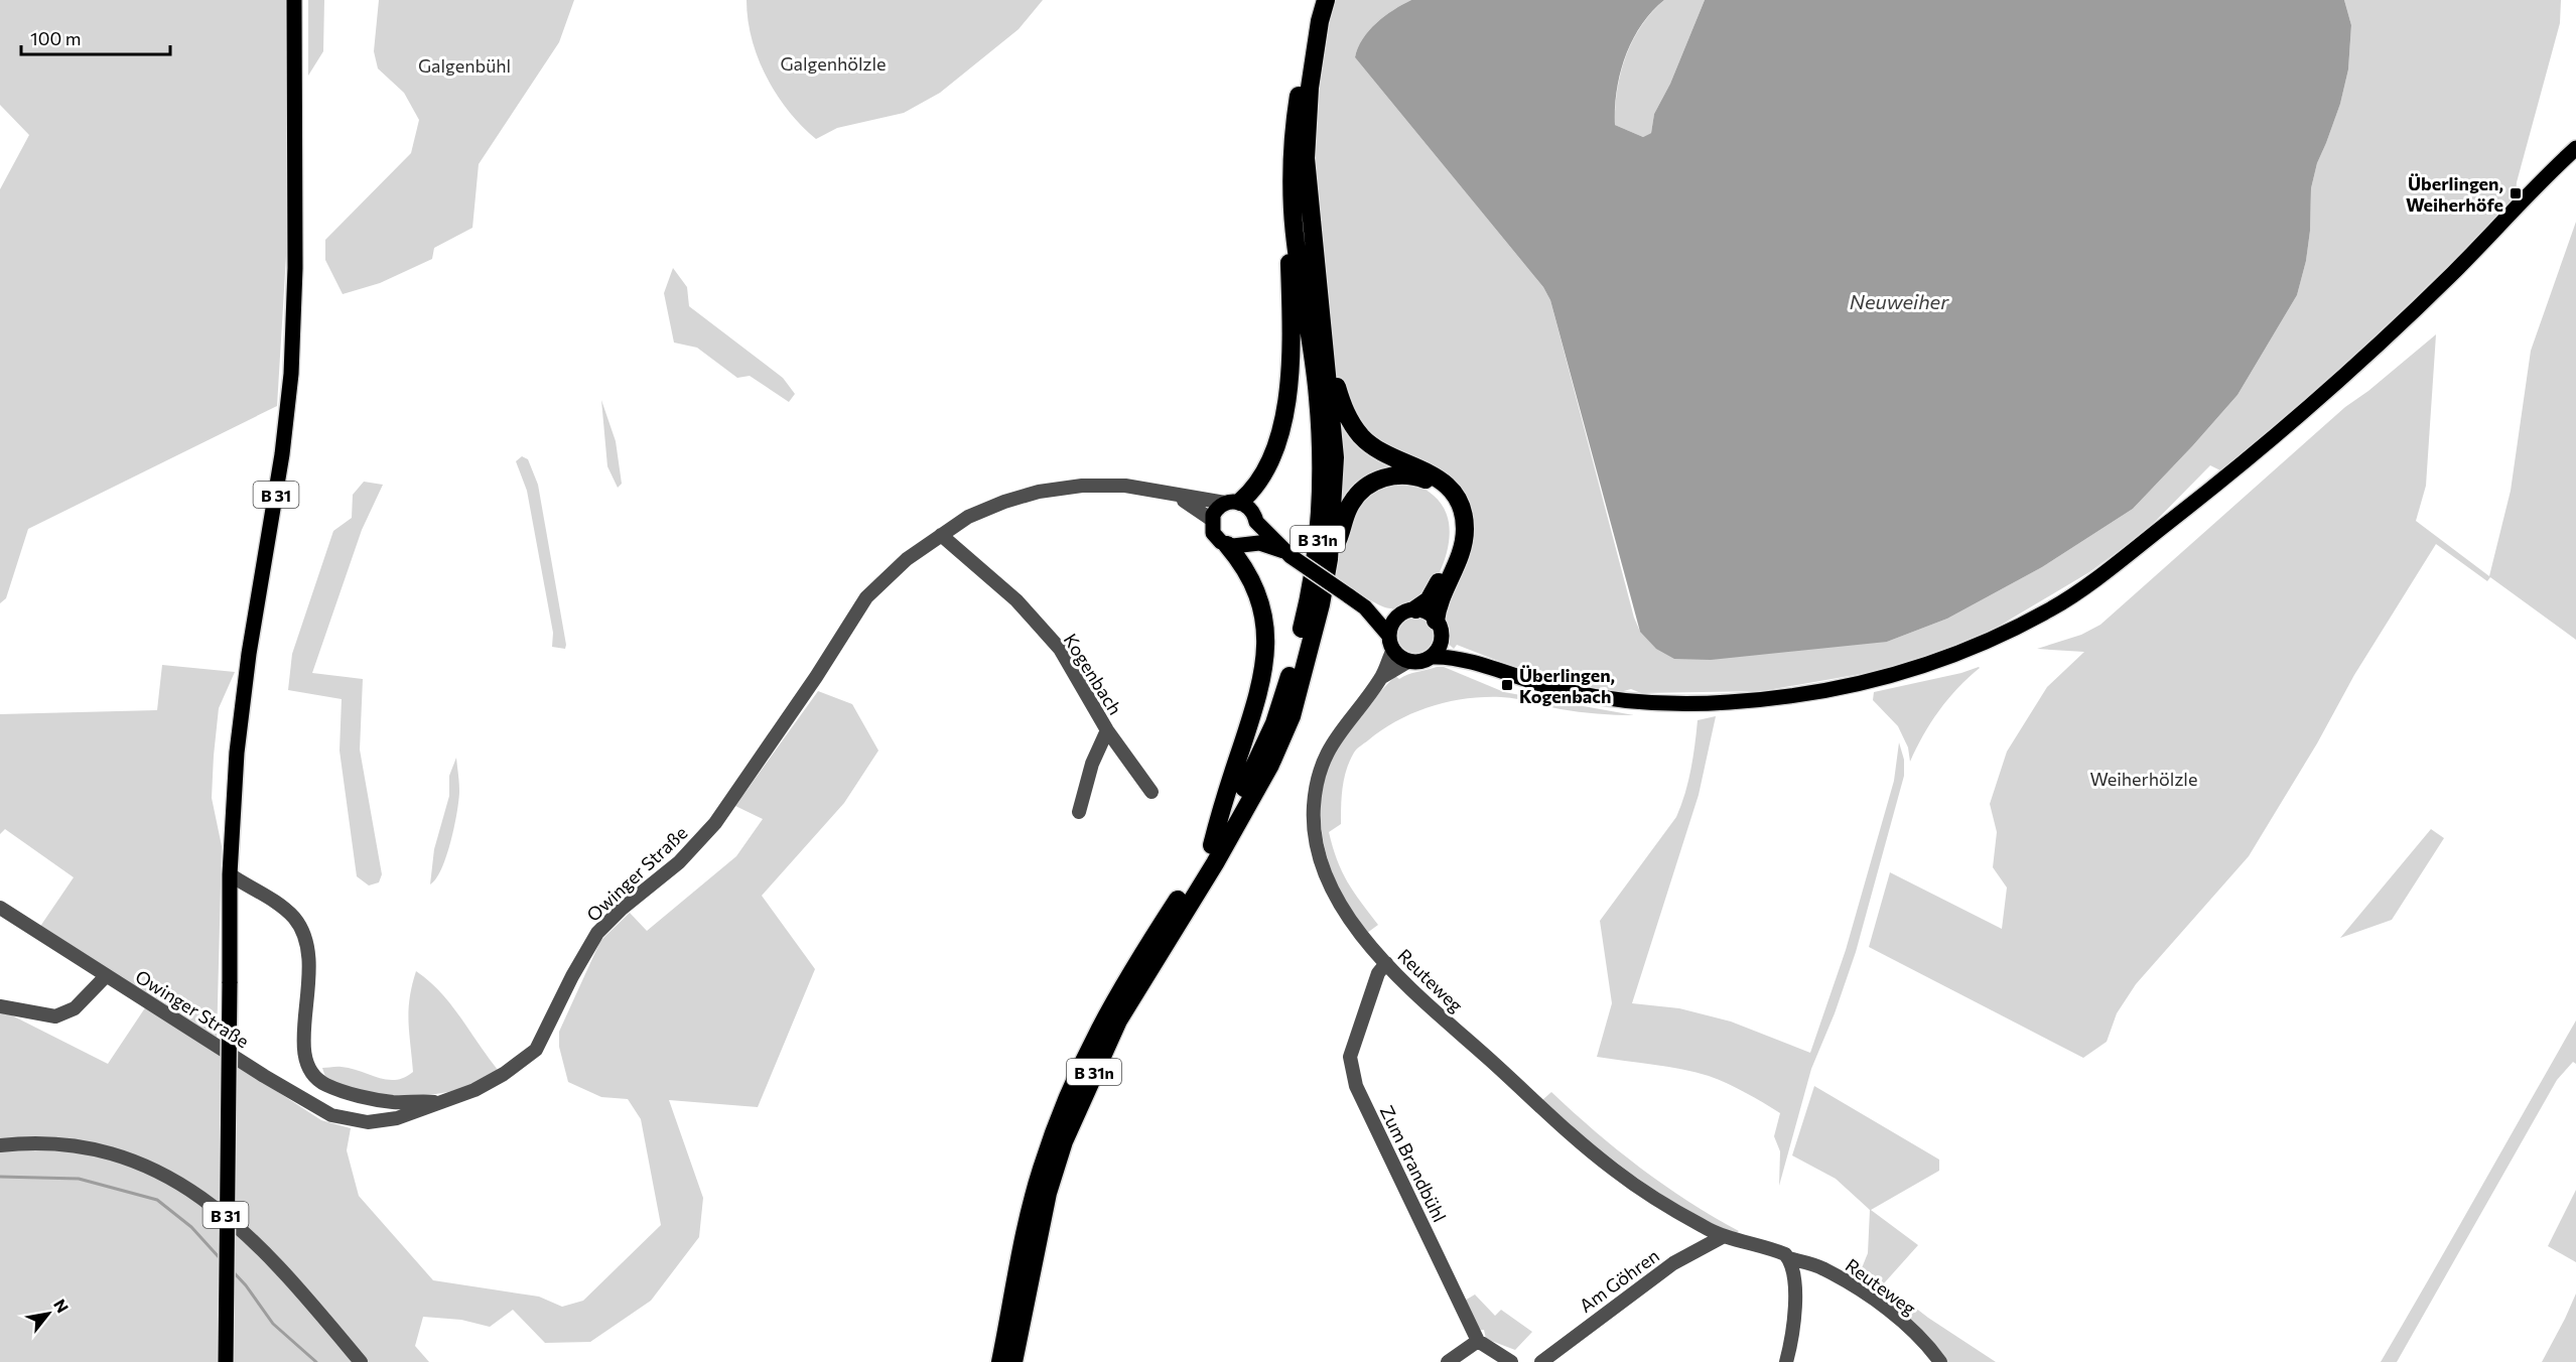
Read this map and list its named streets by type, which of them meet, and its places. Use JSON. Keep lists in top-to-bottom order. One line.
{"streets":{"highway":["B 31n"],"main road":["B 31"],"street":["Kogenbach","Owinger Straße","Reuteweg","Zum Brandbühl","Am Göhren"]},"crossings":[["Kogenbach","Owinger Straße"],["Reuteweg","Zum Brandbühl"],["Reuteweg","Am Göhren"]],"water":["Neuweiher"],"parks":["Galgenhölzle","Galgenbühl","Weiherhölzle"],"places":{"transit":["Überlingen, Weiherhöfe","Überlingen, Kogenbach"]},"scale_bar":"100 m","north":"top right"}
